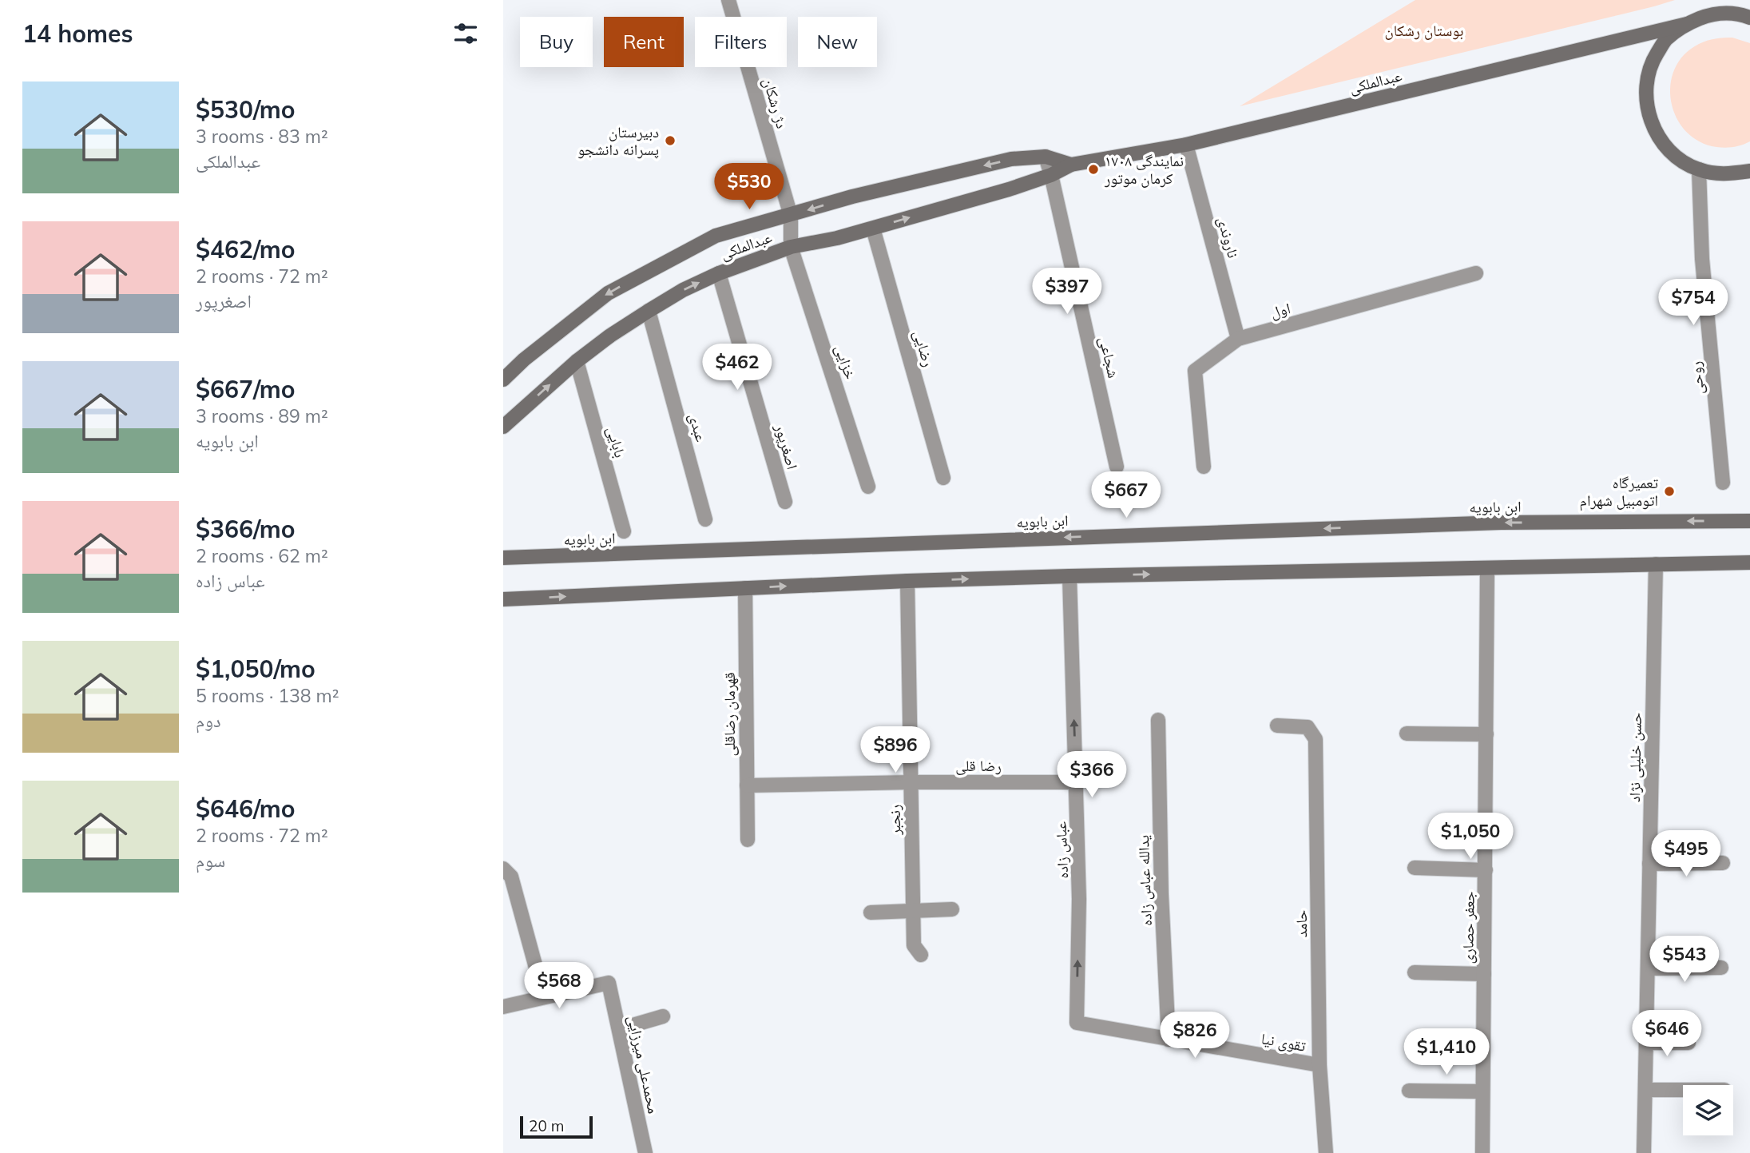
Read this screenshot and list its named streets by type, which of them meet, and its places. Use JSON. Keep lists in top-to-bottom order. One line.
{"streets":{"main road":["عبدالملکی","ابن بابویه"],"street":["دژ رشکان","ناروندی","اول","رضایی","شجاعی","خزایی","روحی","عبدی","بابایی","اصغرپور","قهرمان رضاقلی","حسن خلیلی نژاد","رضا قلی","رنجبر","عباس زاده","یدالله عباس زاده","حامد","جعفر حصاری","تقوی نیا","محمدعلی میرزایی"]},"crossings":[["عبدالملکی","دژ رشکان"],["عبدالملکی","ناروندی"],["عبدالملکی","رضایی"],["عبدالملکی","شجاعی"],["عبدالملکی","خزایی"],["عبدالملکی","عبدی"],["عبدالملکی","بابایی"],["عبدالملکی","اصغرپور"],["دژ رشکان","خزایی"],["ناروندی","اول"],["قهرمان رضاقلی","رضا قلی"],["رضا قلی","رنجبر"],["رضا قلی","عباس زاده"],["عباس زاده","تقوی نیا"],["یدالله عباس زاده","تقوی نیا"],["حامد","تقوی نیا"]],"one_way":["عباس زاده"],"parks":["بوستان رشکان"],"places":["دبیرستان پسرانه دانشجو","نمایندگی ۱۷۰۸ کرمان موتور","تعمیرگاه اتومبیل شهرام"],"scale_bar":"20 m","page":{"heading":"14 homes","chip":["Buy","Rent","Filters","New"],"list":[{"name":"$530/mo","note":"3 rooms · 83 m² · عبدالملکی"},{"name":"$462/mo","note":"2 rooms · 72 m² · اصغرپور"},{"name":"$667/mo","note":"3 rooms · 89 m² · ابن بابویه"},{"name":"$366/mo","note":"2 rooms · 62 m² · عباس زاده"},{"name":"$1,050/mo","note":"5 rooms · 138 m² · دوم"},{"name":"$646/mo","note":"2 rooms · 72 m² · سوم"}],"price":["$530","$397","$754","$462","$667","$896","$366","$1,050","$495","$543","$568","$646","$826","$1,410"],"scale":"20 m"}}
